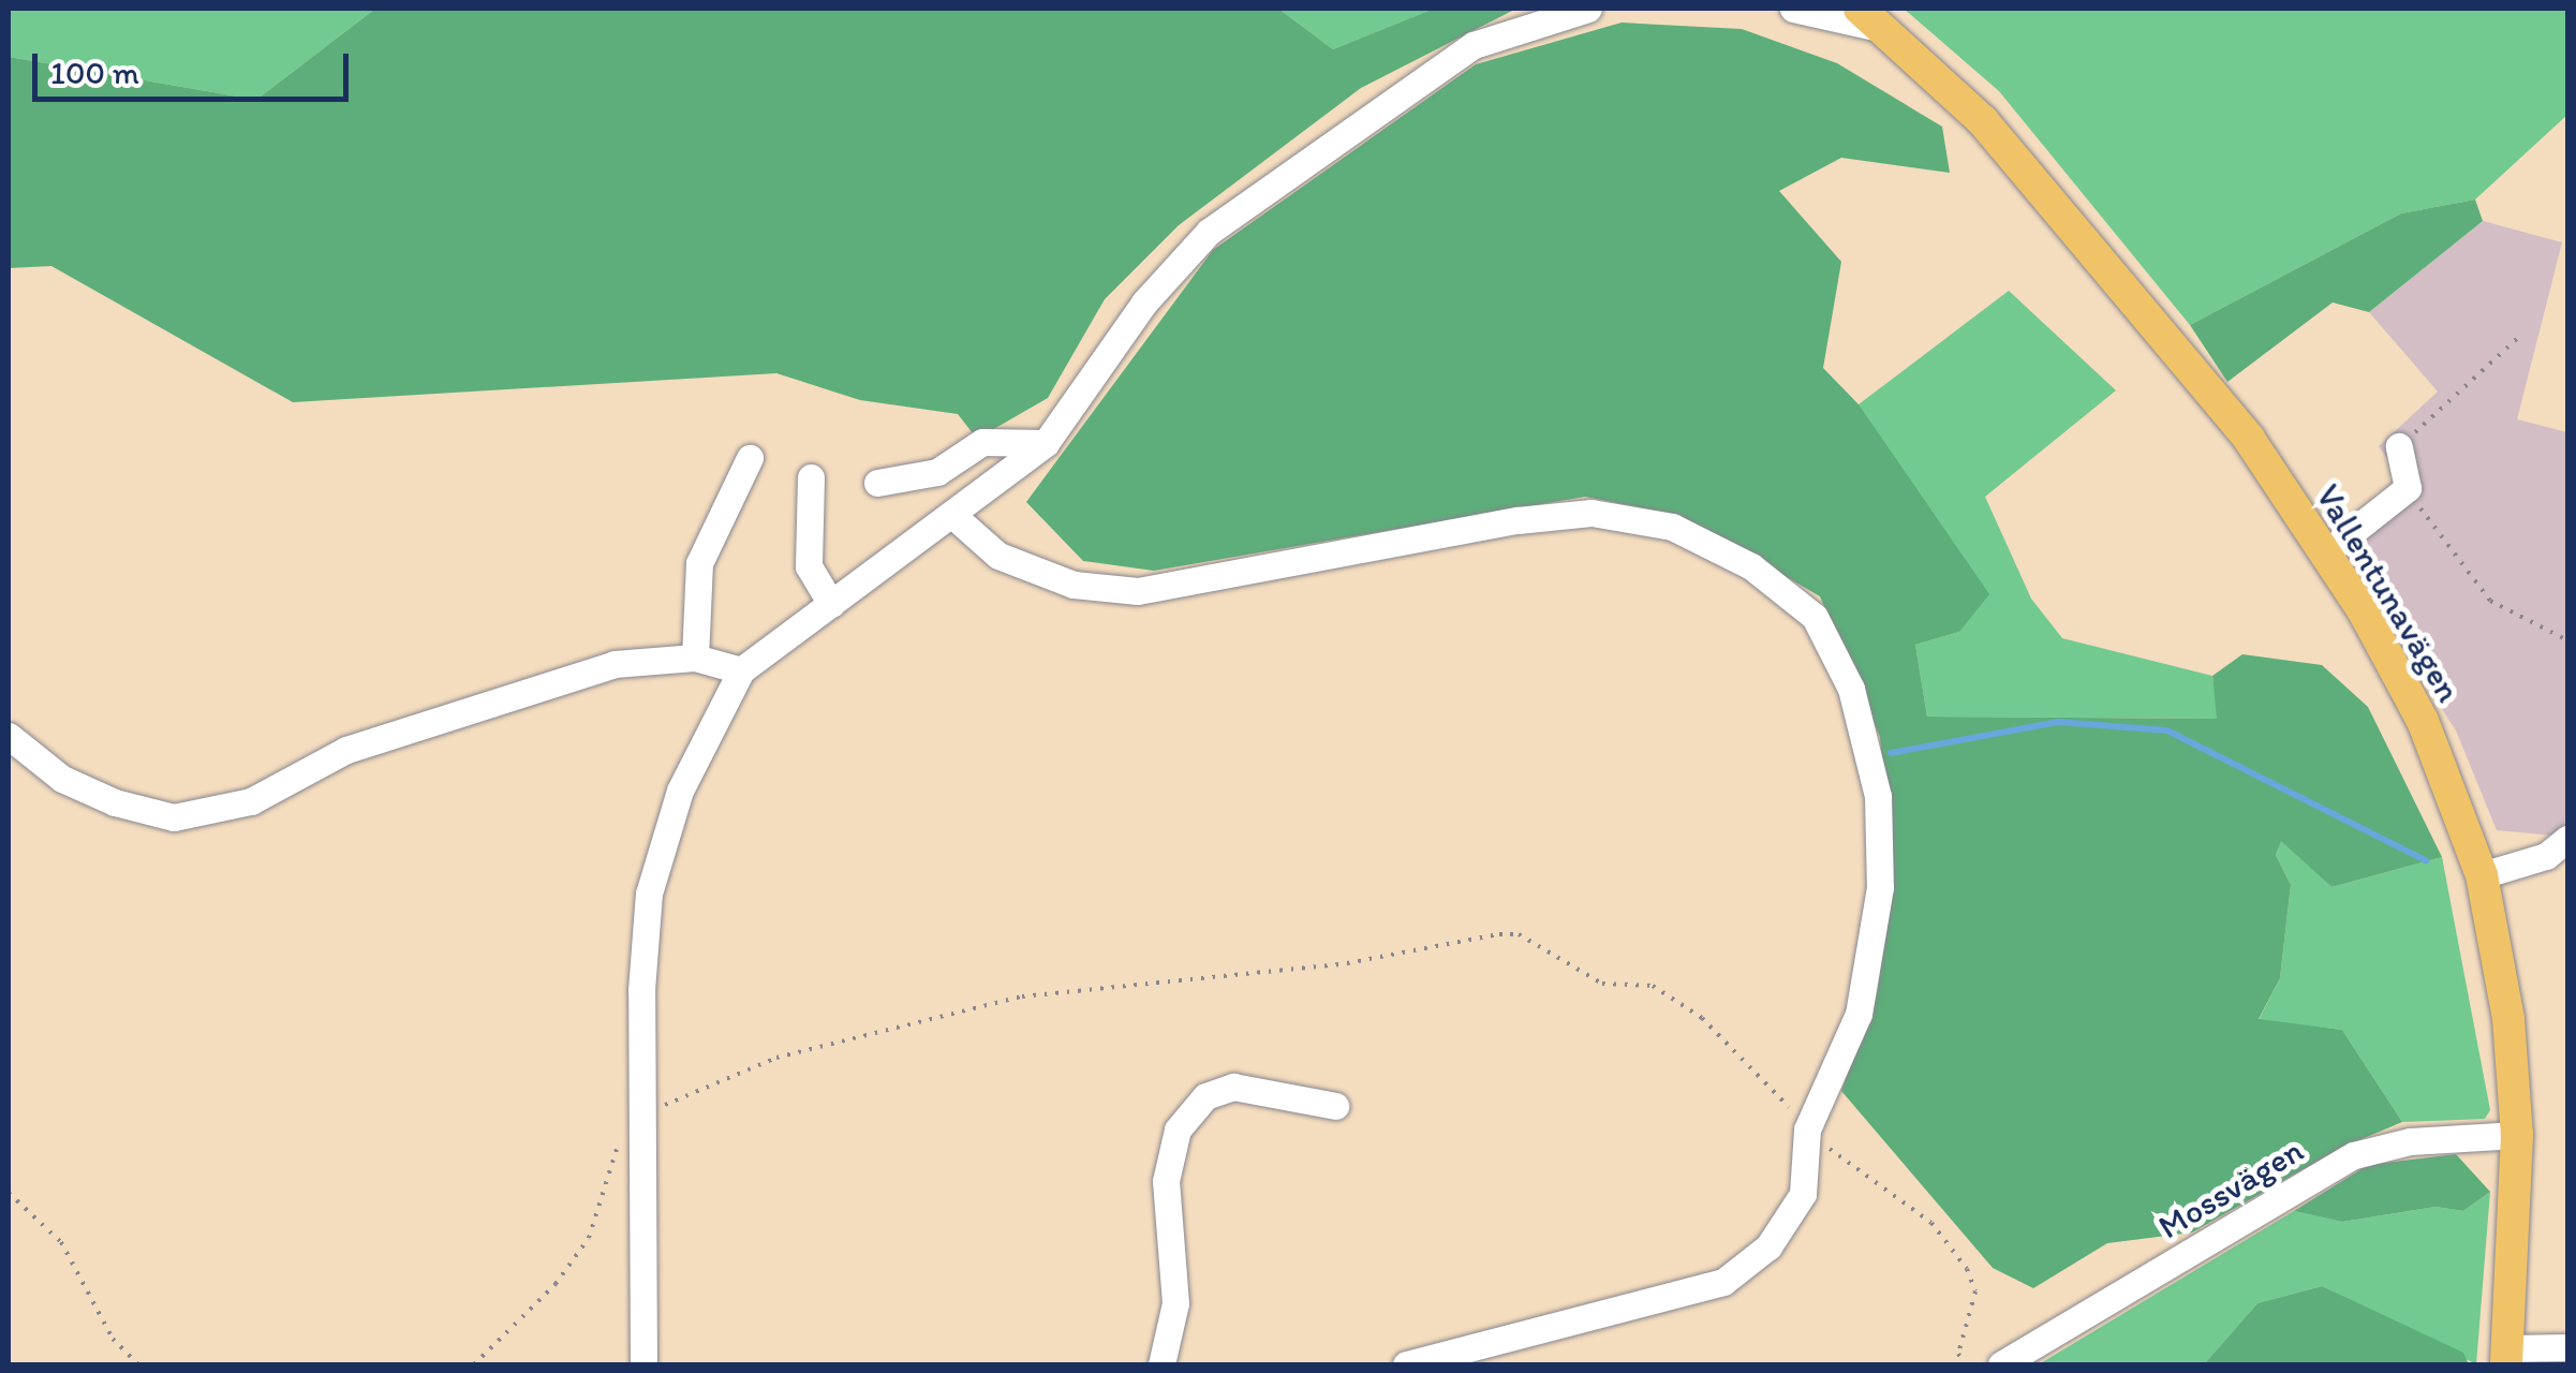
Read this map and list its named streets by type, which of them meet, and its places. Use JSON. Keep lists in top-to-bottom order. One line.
{"streets":{"main road":["Vallentunavägen"],"street":["Mossvägen"]},"crossings":[["Vallentunavägen","Mossvägen"]],"scale_bar":"100 m"}
